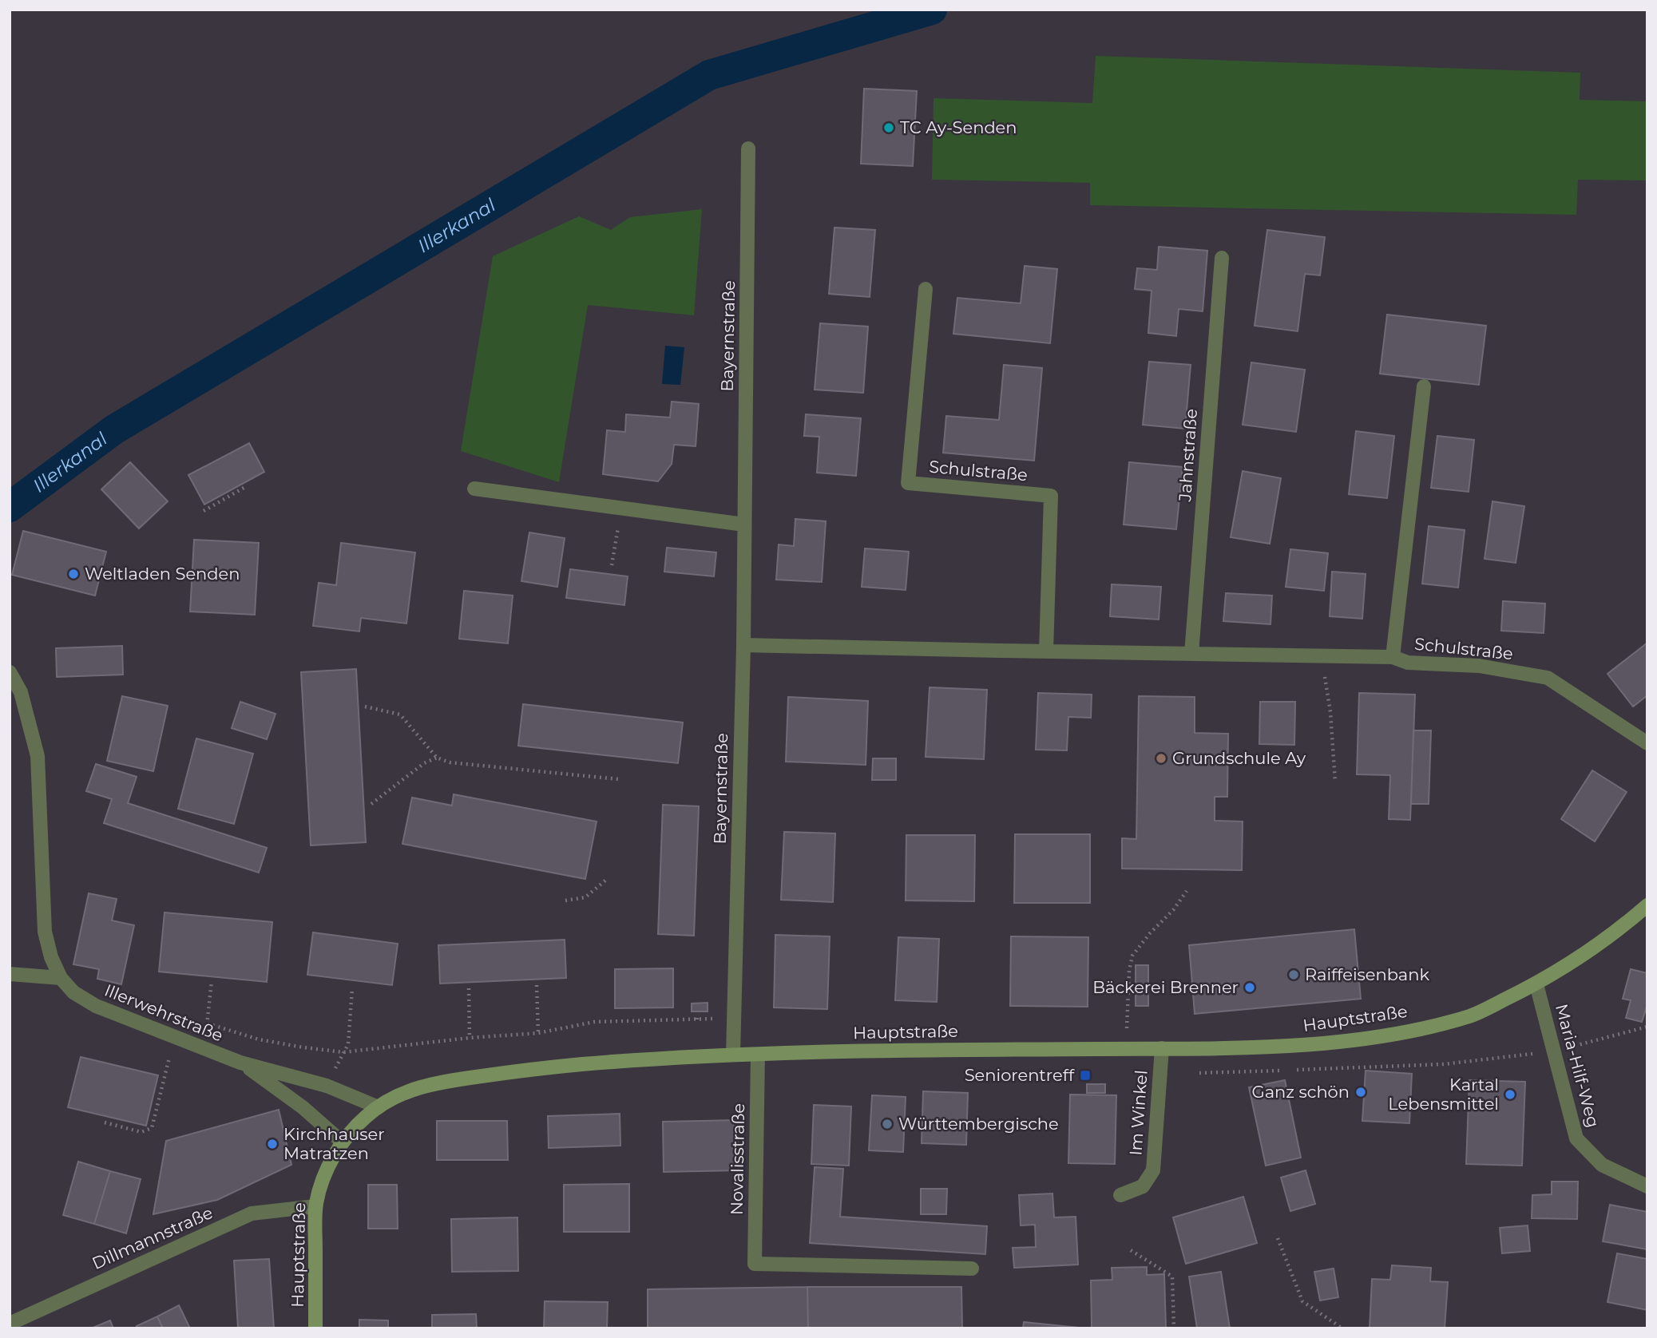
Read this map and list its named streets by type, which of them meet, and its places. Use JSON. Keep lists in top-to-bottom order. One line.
{"streets":{"main road":["Hauptstraße"],"street":["Bayernstraße","Jahnstraße","Schulstraße","Illerwehrstraße","Maria-Hilf-Weg","Im Winkel","Novalisstraße","Dillmannstraße"]},"crossings":[["Bayernstraße","Schulstraße"],["Bayernstraße","Hauptstraße"],["Jahnstraße","Schulstraße"],["Illerwehrstraße","Hauptstraße"],["Hauptstraße","Maria-Hilf-Weg"],["Hauptstraße","Im Winkel"],["Hauptstraße","Novalisstraße"],["Hauptstraße","Dillmannstraße"]],"water":["Illerkanal"],"places":{"other":["TC Ay-Senden","Weltladen Senden","Grundschule Ay","Raiffeisenbank","Bäckerei Brenner","Ganz schön","Kartal Lebensmittel","Württembergische","Kirchhauser Matratzen"],"transit":["Seniorentreff"]}}
